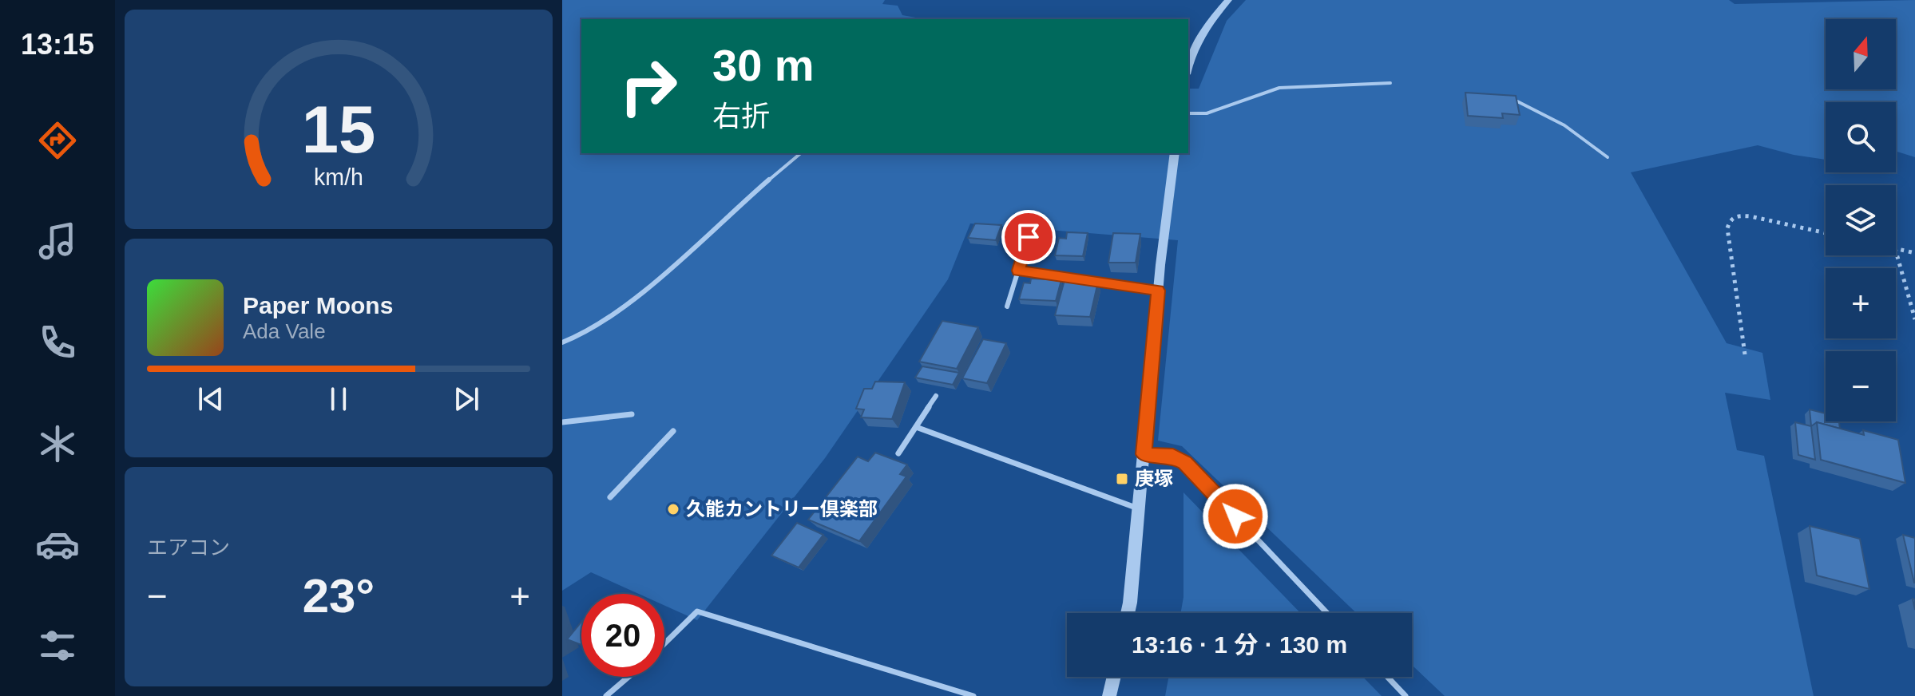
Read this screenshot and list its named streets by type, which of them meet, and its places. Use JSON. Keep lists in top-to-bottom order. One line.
{"places":{"transit":["庚塚"],"other":["久能カントリー倶楽部"]},"north":"top","page":{"tabs":"13:15","map_buttons":["+","−"],"turn":["30 m","右折"],"song":["Paper Moons","Ada Vale"],"tile":"エアコン","heat":["−","23°","+"],"limit":"20","trip":"13:16 · 1 分 · 130 m","gauge":["15","km/h"]}}
